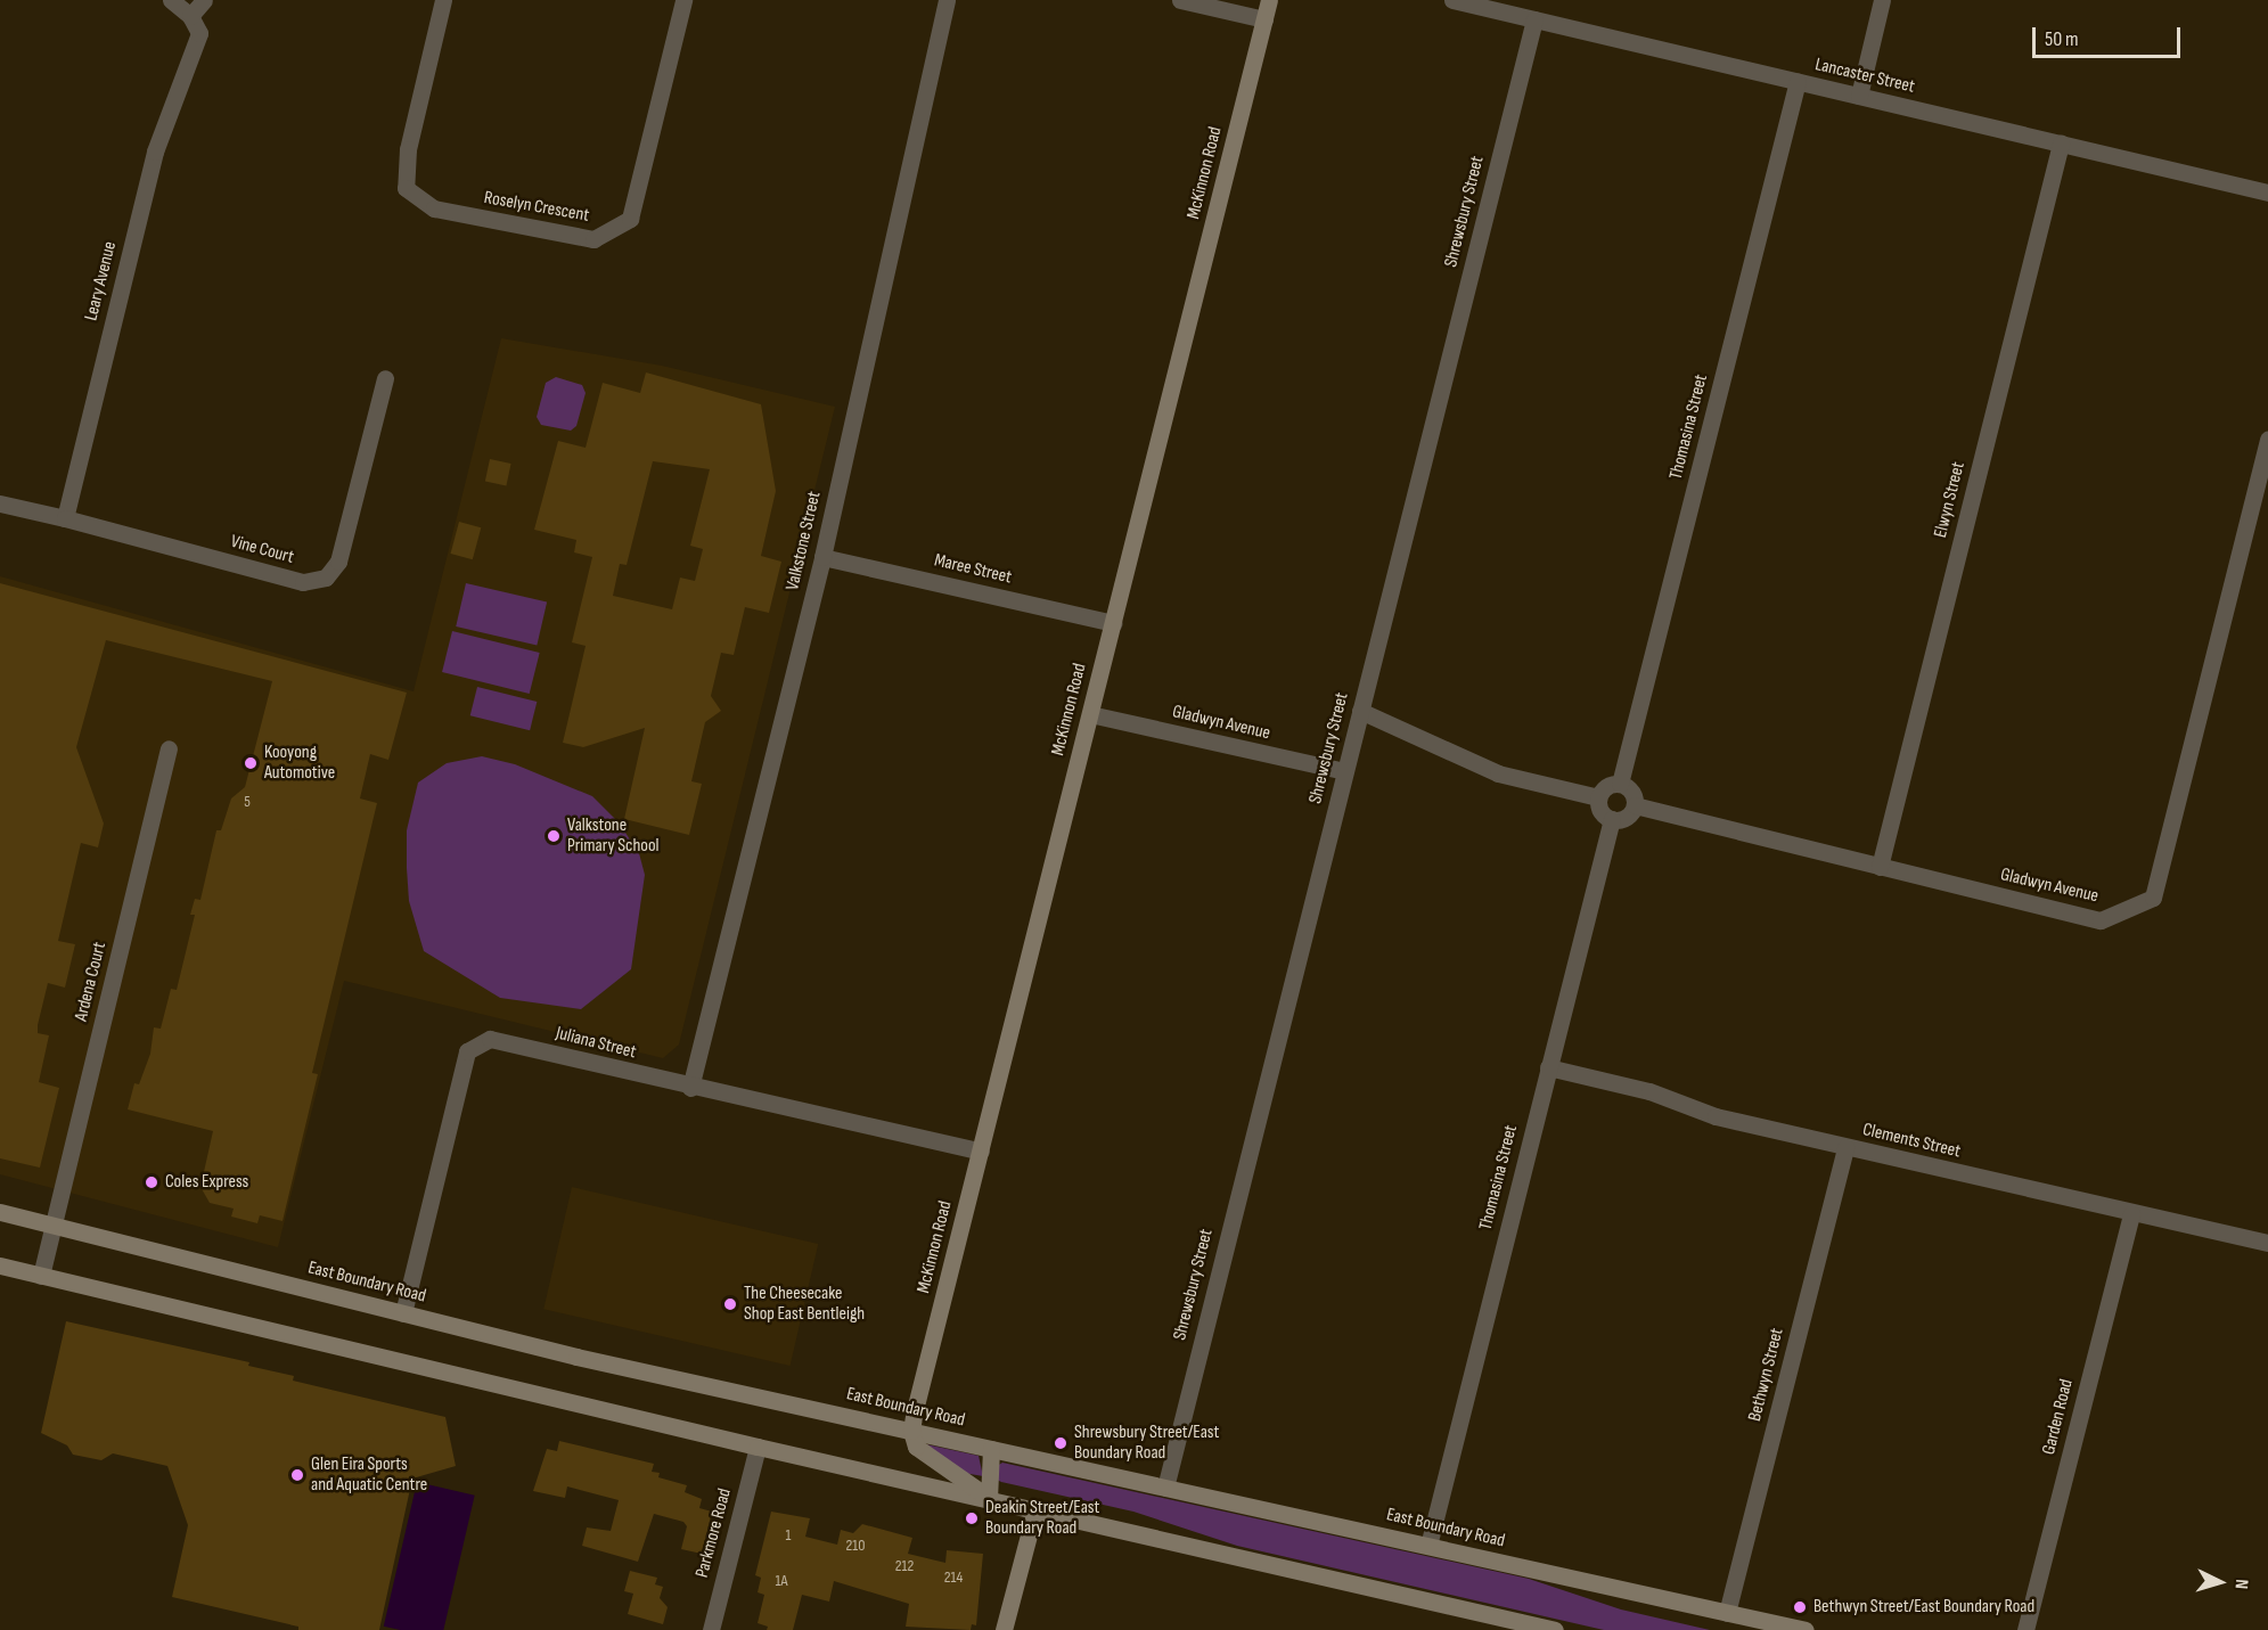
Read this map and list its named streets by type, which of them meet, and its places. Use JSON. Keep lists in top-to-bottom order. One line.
{"streets":{"main road":["McKinnon Road","East Boundary Road"],"street":["Lancaster Street","Roselyn Crescent","Shrewsbury Street","Leary Avenue","Thomasina Street","Elwyn Street","Valkstone Street","Vine Court","Maree Street","Gladwyn Avenue","Ardena Court","Juliana Street","Clements Street","Bethwyn Street","Garden Road","Parkmore Road"]},"crossings":[["Lancaster Street","Shrewsbury Street"],["Lancaster Street","Thomasina Street"],["Lancaster Street","Elwyn Street"],["McKinnon Road","Maree Street"],["McKinnon Road","Gladwyn Avenue"],["McKinnon Road","Juliana Street"],["McKinnon Road","East Boundary Road"],["Shrewsbury Street","Gladwyn Avenue"],["Shrewsbury Street","East Boundary Road"],["Leary Avenue","Vine Court"],["Thomasina Street","Gladwyn Avenue"],["Thomasina Street","Clements Street"],["Thomasina Street","East Boundary Road"],["Elwyn Street","Gladwyn Avenue"],["Valkstone Street","Maree Street"],["Valkstone Street","Juliana Street"],["Ardena Court","East Boundary Road"],["Juliana Street","East Boundary Road"],["Clements Street","Bethwyn Street"],["Clements Street","Garden Road"],["East Boundary Road","Bethwyn Street"]],"places":["Kooyong Automotive","Valkstone Primary School","Coles Express","The Cheesecake Shop East Bentleigh","Shrewsbury Street/East Boundary Road","Glen Eira Sports and Aquatic Centre","Deakin Street/East Boundary Road","Bethwyn Street/East Boundary Road"],"house_numbers":["5","1","210","212","214","1A"],"scale_bar":"50 m","north":"right"}
